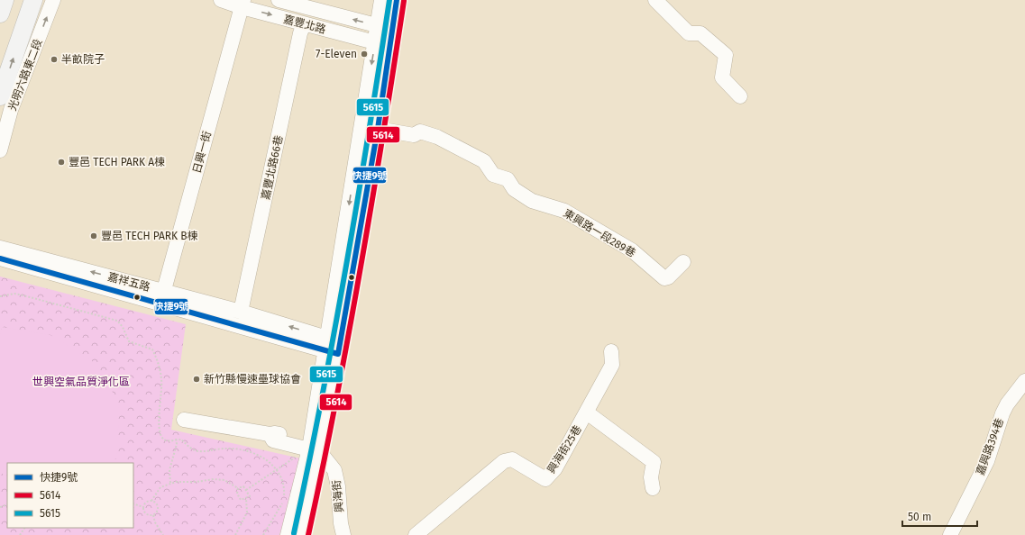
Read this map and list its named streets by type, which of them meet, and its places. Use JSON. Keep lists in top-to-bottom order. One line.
{"streets":{"main road":["光明六路東二段"],"street":["嘉豐北路","日興一街","嘉豐北路66巷","東興路一段289巷","嘉祥五路","嘉興路394巷","興海街25巷","興海街"]},"crossings":[["嘉豐北路","日興一街"],["嘉豐北路","嘉豐北路66巷"],["日興一街","嘉祥五路"],["嘉豐北路66巷","嘉祥五路"]],"one_way":["光明六路東二段"],"parks":["世興空氣品質淨化區"],"places":["7-Eleven","半畝院子","豐邑 TECH PARK A棟","豐邑 TECH PARK B棟","新竹縣慢速壘球協會"],"lines":["transit line 快捷9號","transit line 5615","transit line 5614"],"legend":["快捷9號","5614","5615"],"scale_bar":"50 m"}
